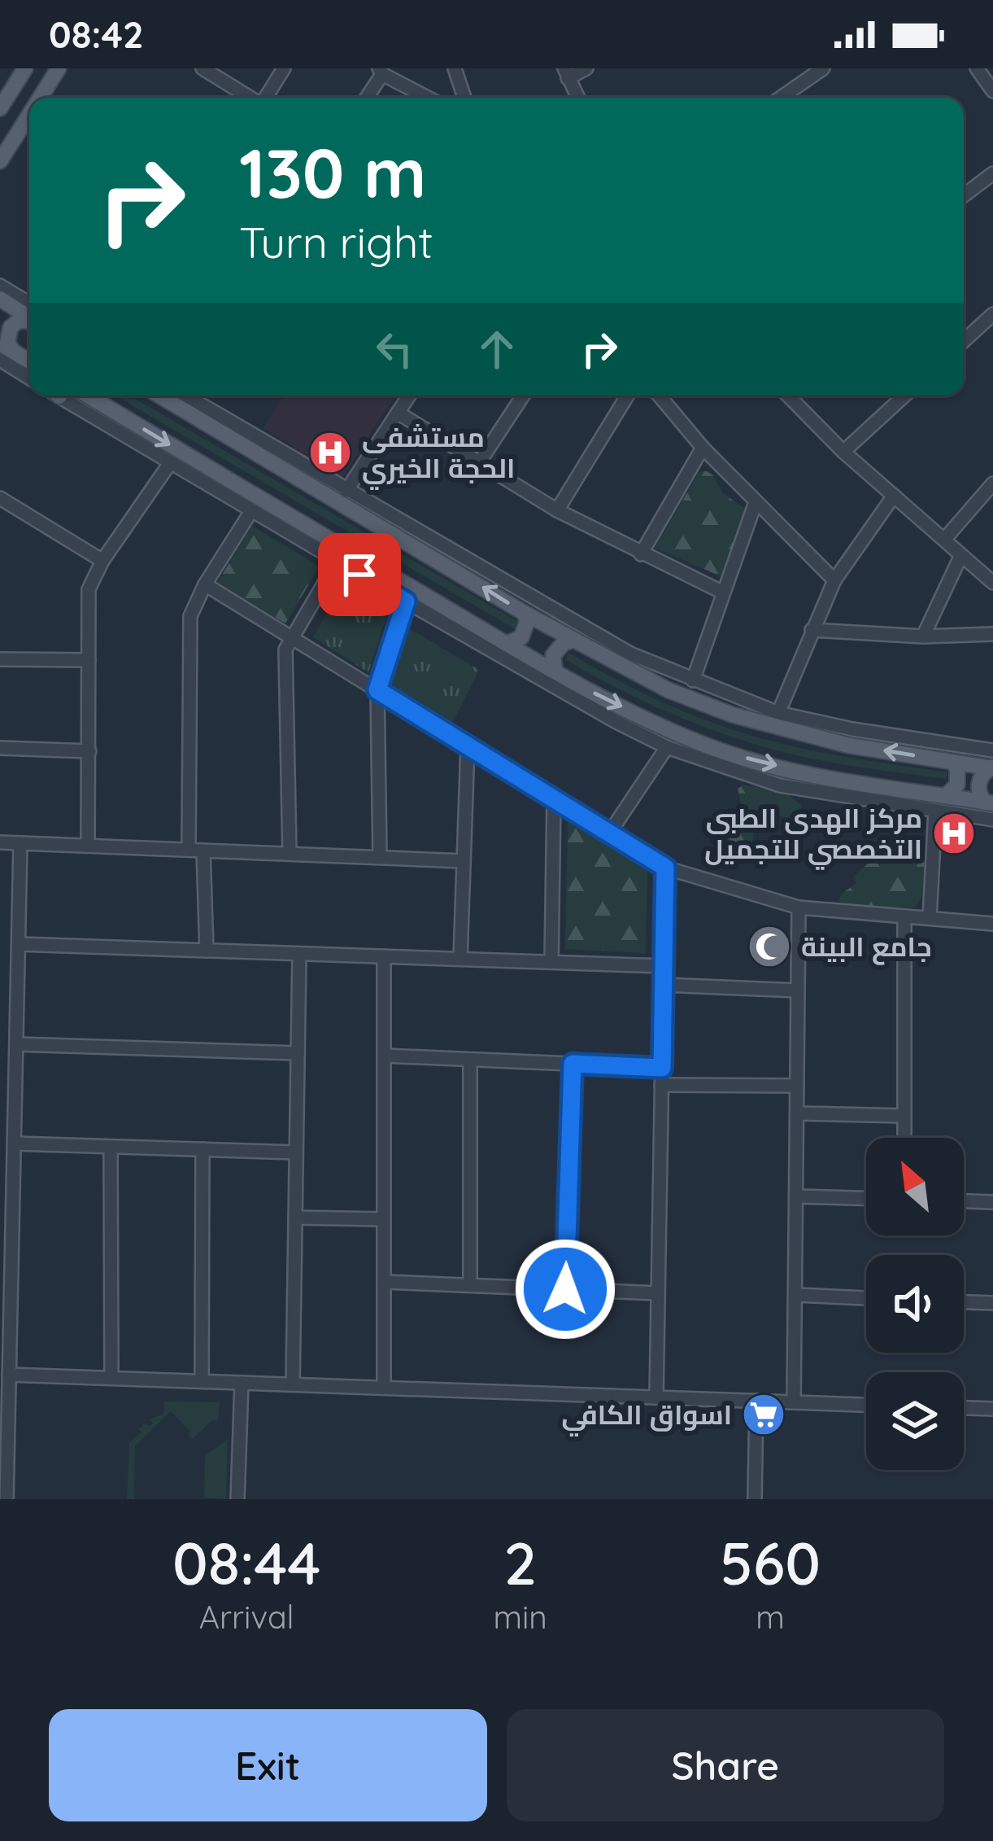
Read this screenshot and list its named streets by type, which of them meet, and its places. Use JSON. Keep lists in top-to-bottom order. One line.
{"places":{"hospital":["مستشفى الحجة الخيري","مركز الهدى الطبي التخصصي للتجميل"],"mosque":["جامع البينة"],"supermarket":["اسواق الكافي"]},"north":"top left","page":{"status":"08:42","turn":["130 m","Turn right"],"eta":["08:44","Arrival","2","min","560","m"],"buttons":["Exit","Share"]}}
